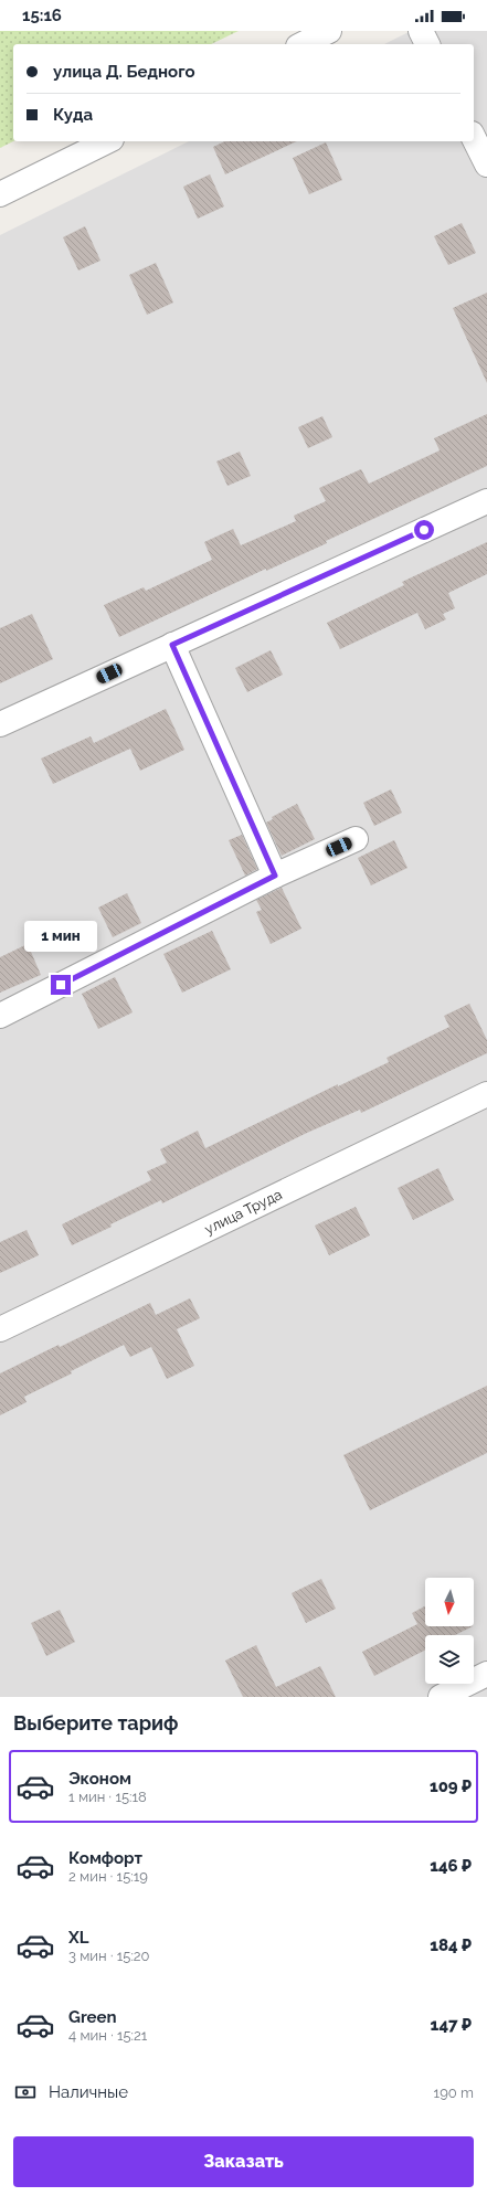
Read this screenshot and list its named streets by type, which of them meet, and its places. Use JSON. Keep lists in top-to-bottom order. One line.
{"streets":{"street":["улица Труда"]},"north":"bottom","page":{"status":"15:16","banner":["улица Д. Бедного","Куда"],"bubble":"1 мин","heading":"Выберите тариф","list":[{"name":"Эконом","note":"1 мин · 15:18","value":"109 ₽"},{"name":"Комфорт","note":"2 мин · 15:19","value":"146 ₽"},{"name":"XL","note":"3 мин · 15:20","value":"184 ₽"},{"name":"Green","note":"4 мин · 15:21","value":"147 ₽"}],"pay":["Наличные","190 m"],"buttons":"Заказать"}}
